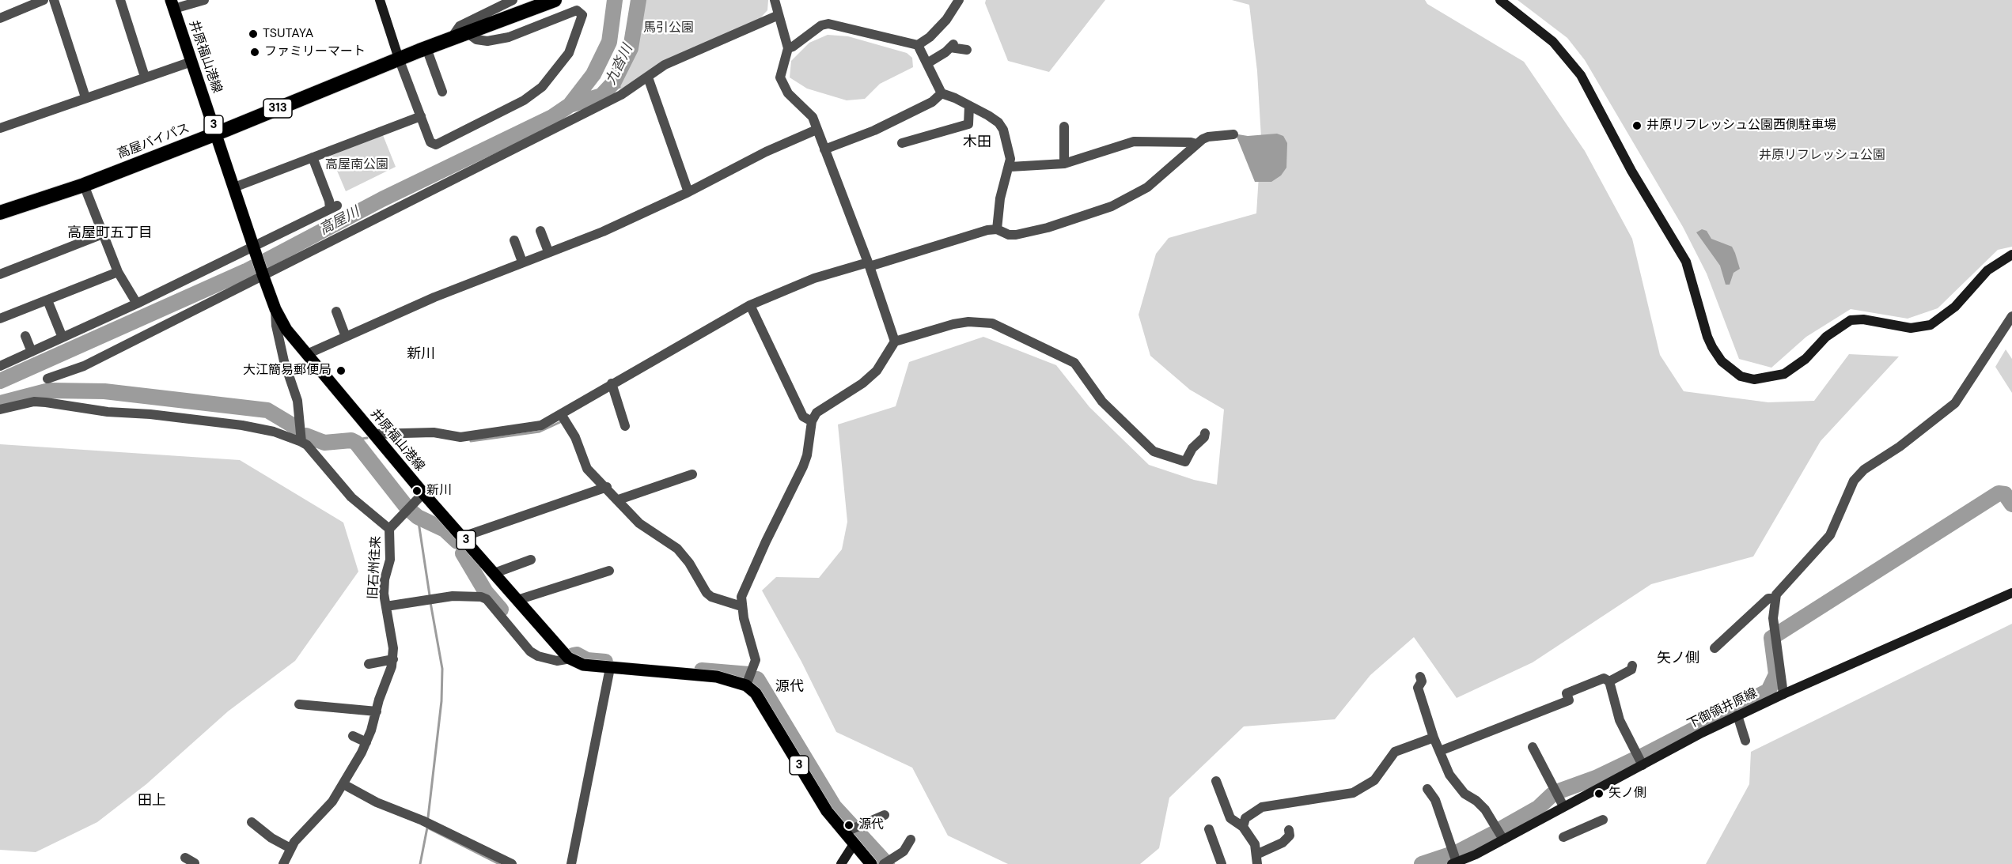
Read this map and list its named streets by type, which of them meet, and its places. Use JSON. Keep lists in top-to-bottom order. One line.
{"streets":{"highway":["313","高屋バイパス"],"main road":["井原福山港線","3"],"street":["旧石州往来","下御領井原線"]},"crossings":[["井原福山港線","3"],["井原福山港線","高屋バイパス"]],"districts":["木田","高屋町五丁目","新川","矢ノ側","源代","田上"],"water":["九沓川","高屋川"],"parks":["馬引公園","井原リフレッシュ公園","高屋南公園"],"places":["TSUTAYA","ファミリーマート","井原リフレッシュ公園西側駐車場","大江簡易郵便局","新川","矢ノ側","源代"]}
